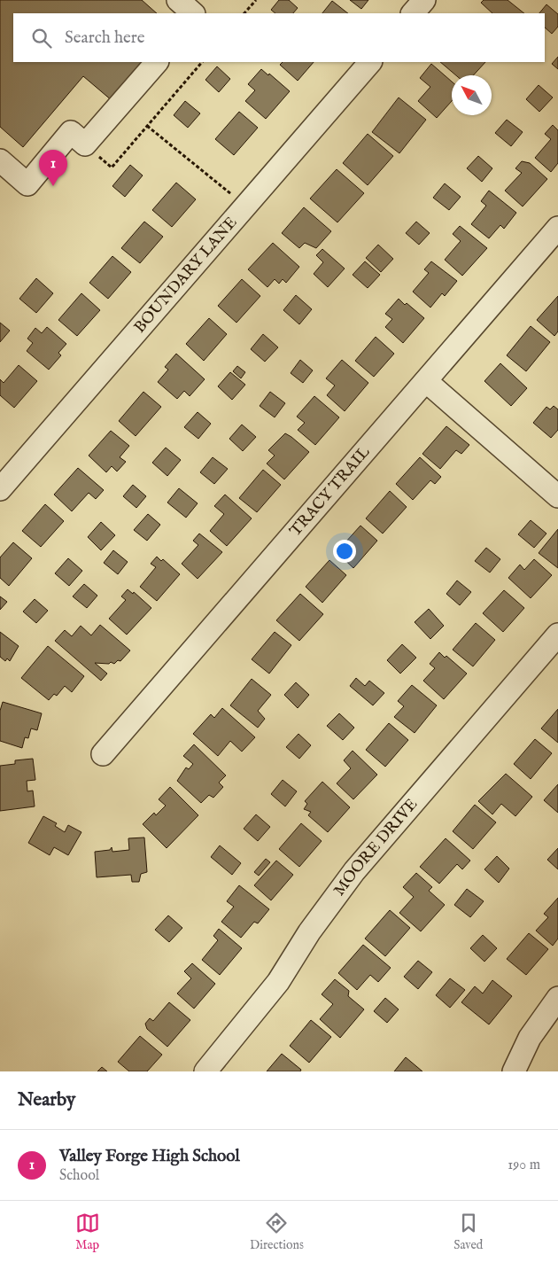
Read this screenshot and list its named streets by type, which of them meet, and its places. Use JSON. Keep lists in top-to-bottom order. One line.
{"streets":{"street":["BOUNDARY LANE","TRACY TRAIL","MOORE DRIVE"]},"north":"top left","page":{"search":"Search here","pins":"1","heading":"Nearby","list":[{"mark":"1","name":"Valley Forge High School","note":"School","value":"190 m"}],"nav":["Map","Directions","Saved"]}}
